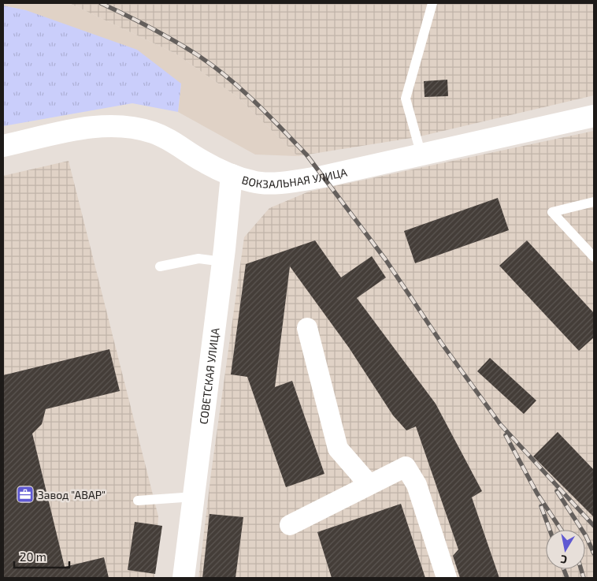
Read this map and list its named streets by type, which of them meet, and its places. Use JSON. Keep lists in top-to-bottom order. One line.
{"streets":{"main road":["ВОКЗАЛЬНАЯ УЛИЦА","СОВЕТСКАЯ УЛИЦА"]},"crossings":[["ВОКЗАЛЬНАЯ УЛИЦА","СОВЕТСКАЯ УЛИЦА"]],"places":{"office":["Завод \"АВАР\""]},"scale_bar":"20 m","north":"bottom"}
